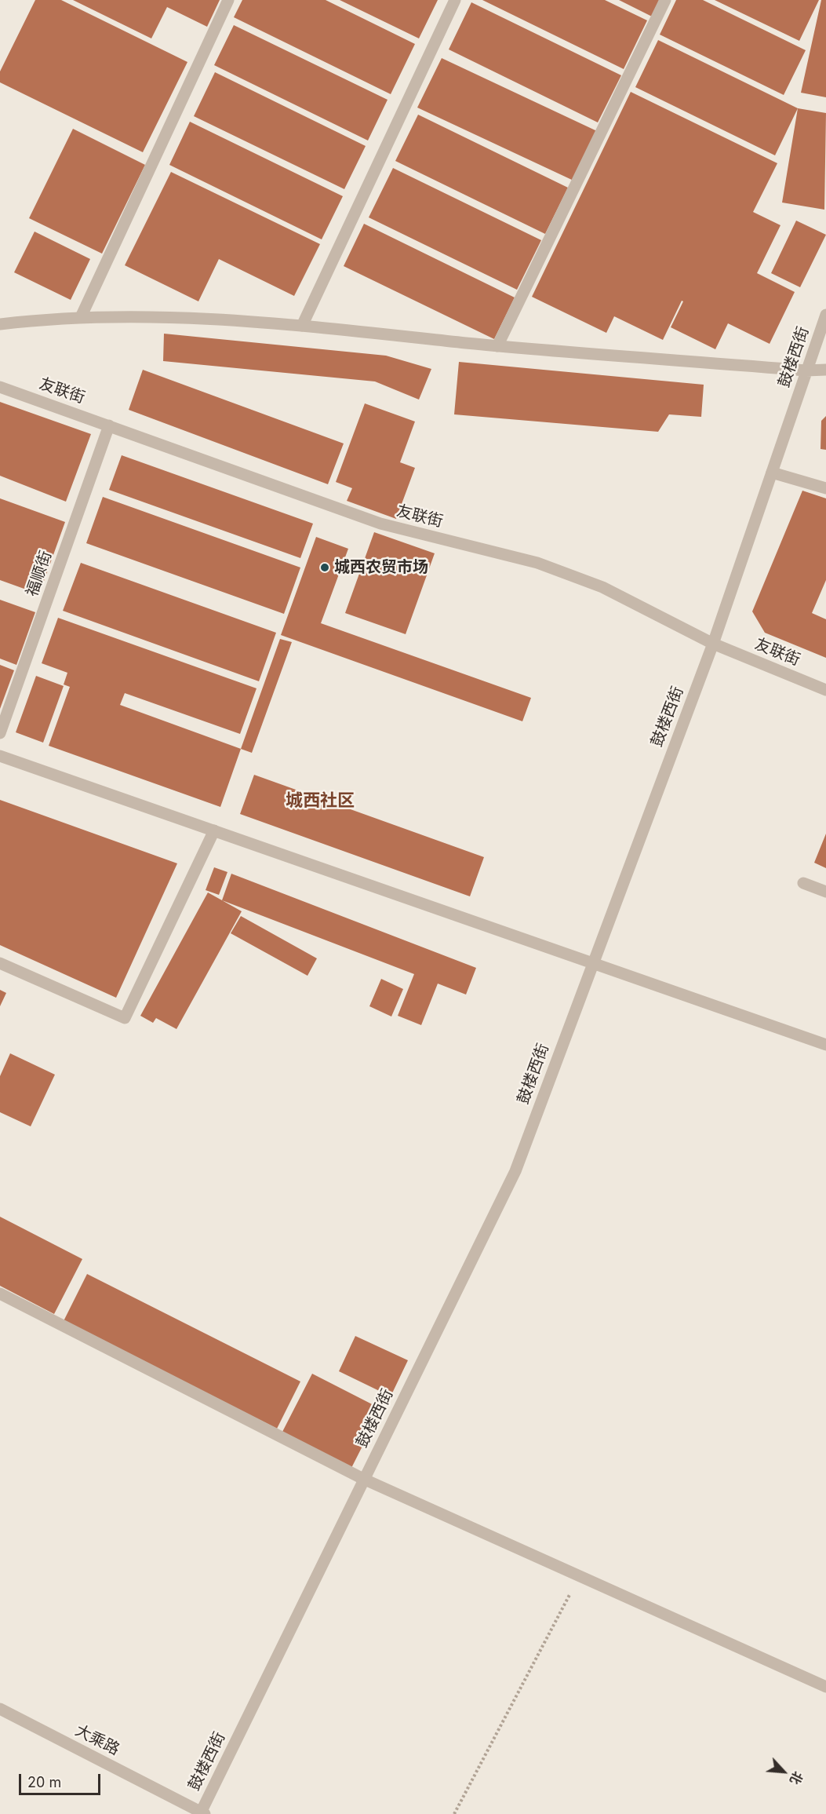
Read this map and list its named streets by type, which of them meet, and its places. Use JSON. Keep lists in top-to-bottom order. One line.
{"streets":{"street":["鼓楼西街","友联街","福顺街","大乘路"]},"crossings":[["鼓楼西街","友联街"],["鼓楼西街","大乘路"],["友联街","福顺街"]],"districts":["城西社区"],"places":["城西农贸市场"],"scale_bar":"20 m","north":"bottom right"}
